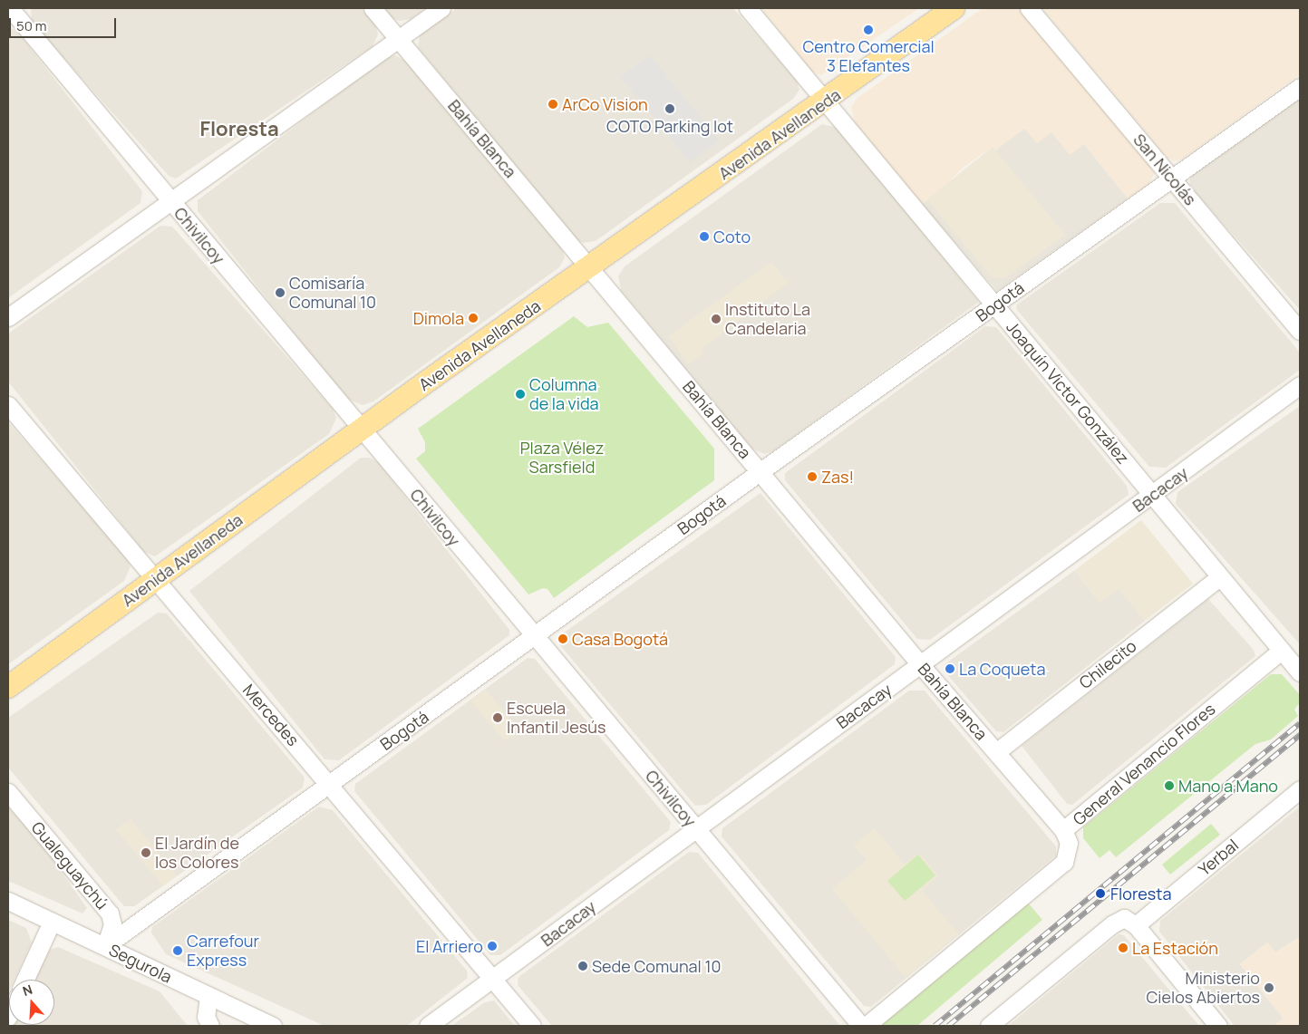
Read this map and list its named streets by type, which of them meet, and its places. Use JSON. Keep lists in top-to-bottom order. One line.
{"streets":{"main road":["Avenida Avellaneda"],"street":["Bahía Blanca","San Nicolás","Chivilcoy","Bogotá","Joaquín Victor González","Bacacay","Chilecito","Mercedes","General Venancio Flores","Yerbal","Gualeguaychú","Segurola"]},"crossings":[["Avenida Avellaneda","Bahía Blanca"],["Avenida Avellaneda","Chivilcoy"],["Avenida Avellaneda","Joaquín Victor González"],["Avenida Avellaneda","Mercedes"],["Bahía Blanca","Bogotá"],["Bahía Blanca","Bacacay"],["Bahía Blanca","Chilecito"],["Bahía Blanca","General Venancio Flores"],["San Nicolás","Bogotá"],["Chivilcoy","Bogotá"],["Chivilcoy","Bacacay"],["Bogotá","Joaquín Victor González"],["Bogotá","Mercedes"],["Bogotá","Gualeguaychú"],["Bogotá","Segurola"],["Joaquín Victor González","Bacacay"],["Joaquín Victor González","Chilecito"],["Joaquín Victor González","General Venancio Flores"],["Bacacay","Mercedes"],["Gualeguaychú","Segurola"]],"districts":["Floresta"],"parks":["Plaza Vélez Sarsfield"],"places":["Centro Comercial 3 Elefantes","ArCo Vision","COTO Parking lot","Coto","Comisaría Comunal 10","Dimola","Instituto La Candelaria","Columna de la vida","Zas!","Casa Bogotá","La Coqueta","Escuela Infantil Jesús","Mano a Mano","El Jardín de los Colores","Floresta","El Arriero","La Estación","Carrefour Express","Sede Comunal 10","Ministerio Cielos Abiertos"],"scale_bar":"50 m","north":"top"}
